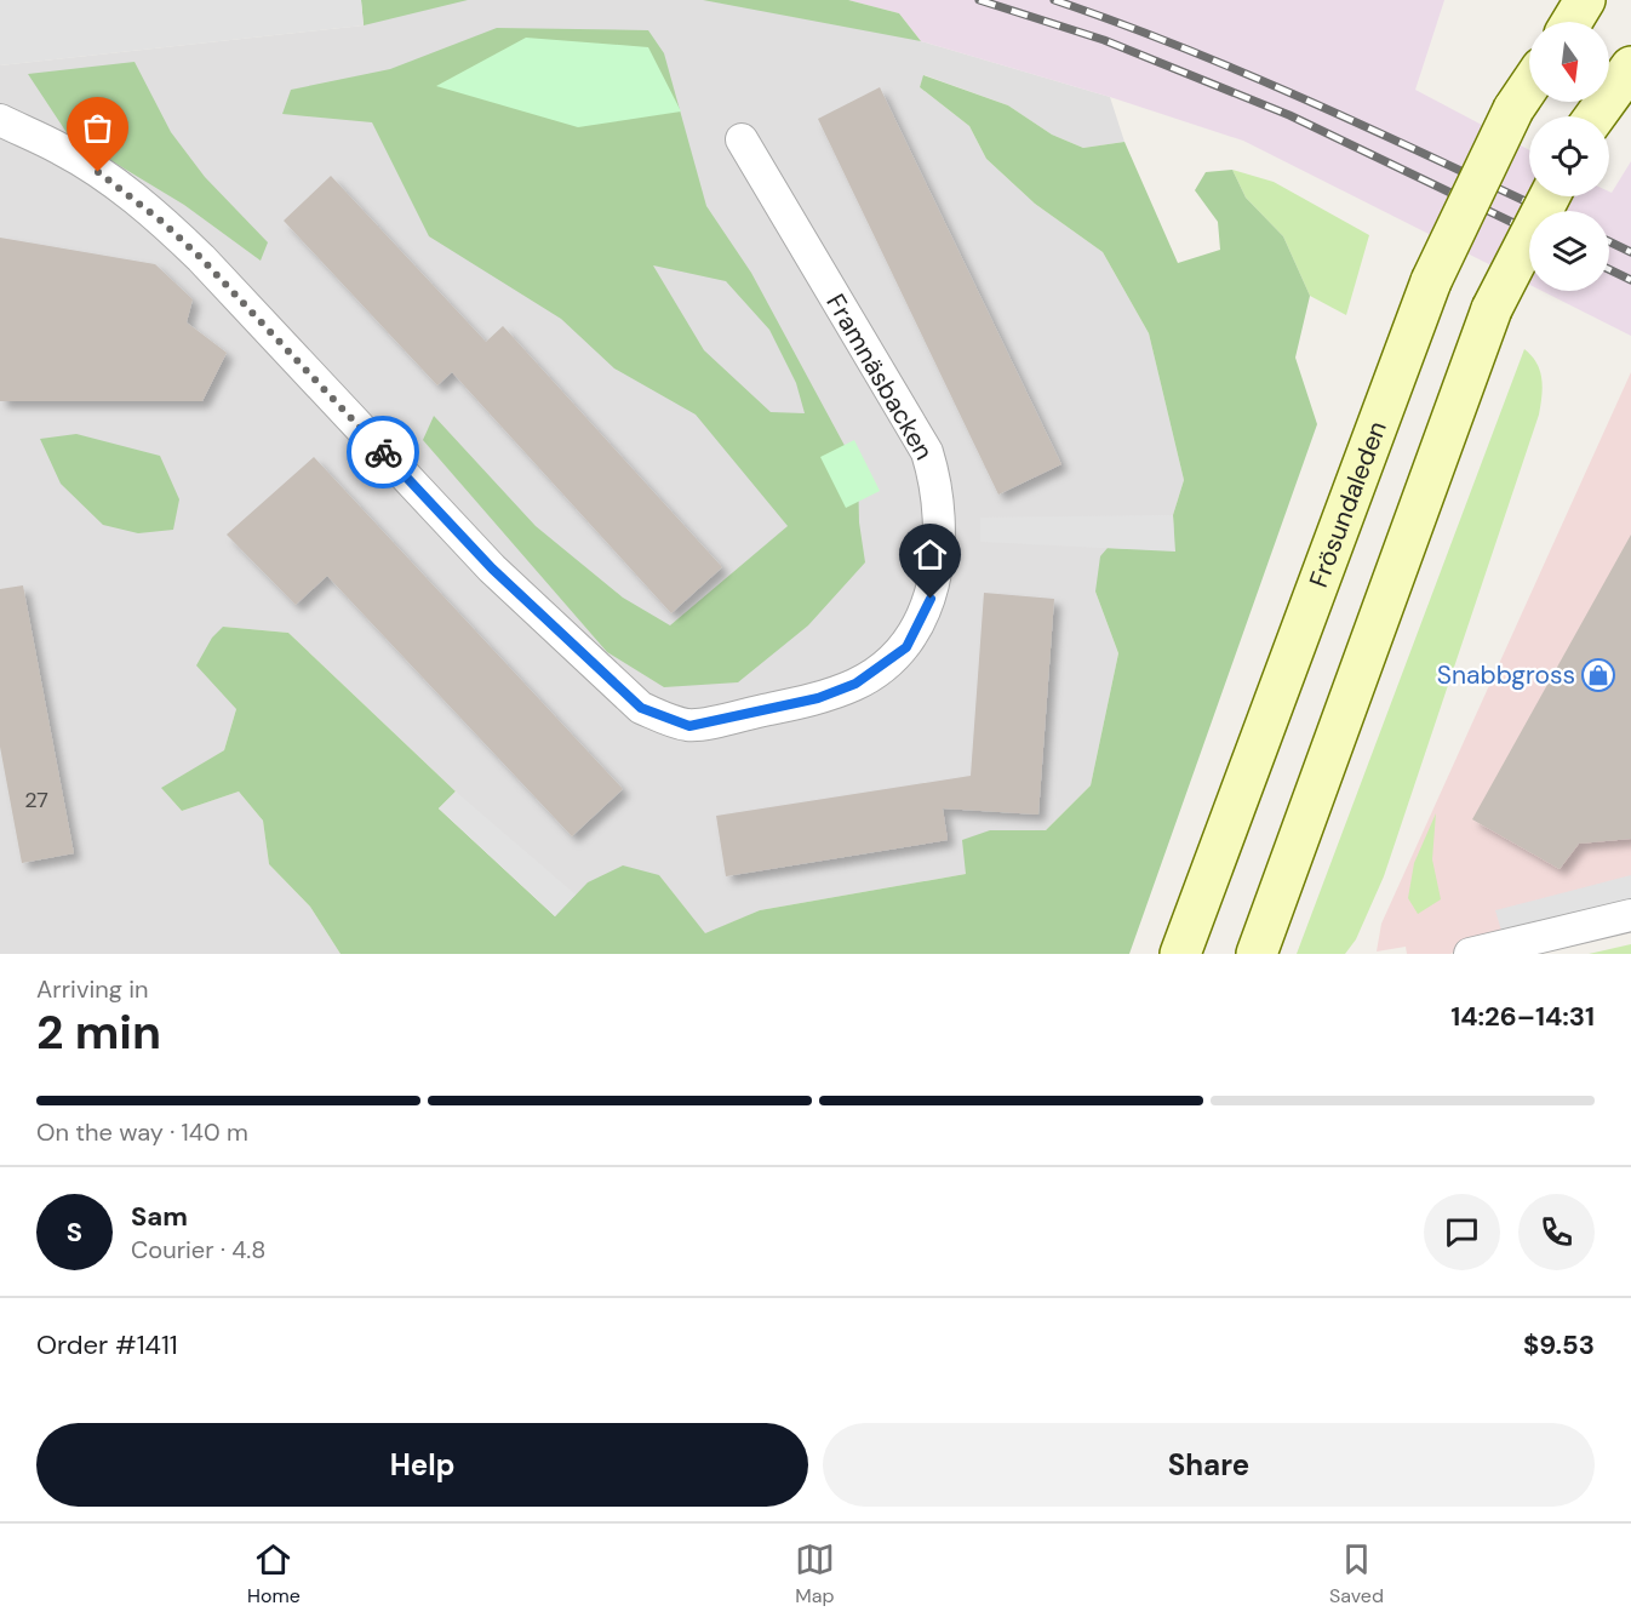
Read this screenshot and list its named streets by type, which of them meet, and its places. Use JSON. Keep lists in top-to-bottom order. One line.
{"streets":{"main road":["Frösundaleden"],"street":["Framnäsbacken"]},"places":{"shop":["Snabbgross"]},"house_numbers":["27"],"north":"bottom","page":{"heading":["2 min","Arriving in","14:26–14:31"],"panel":["Sam","Courier · 4.8","Order #1411","$9.53"],"bar":"On the way · 140 m","round":"S","buttons":["Help","Share"],"tabs":["Home","Map","Saved"]}}
